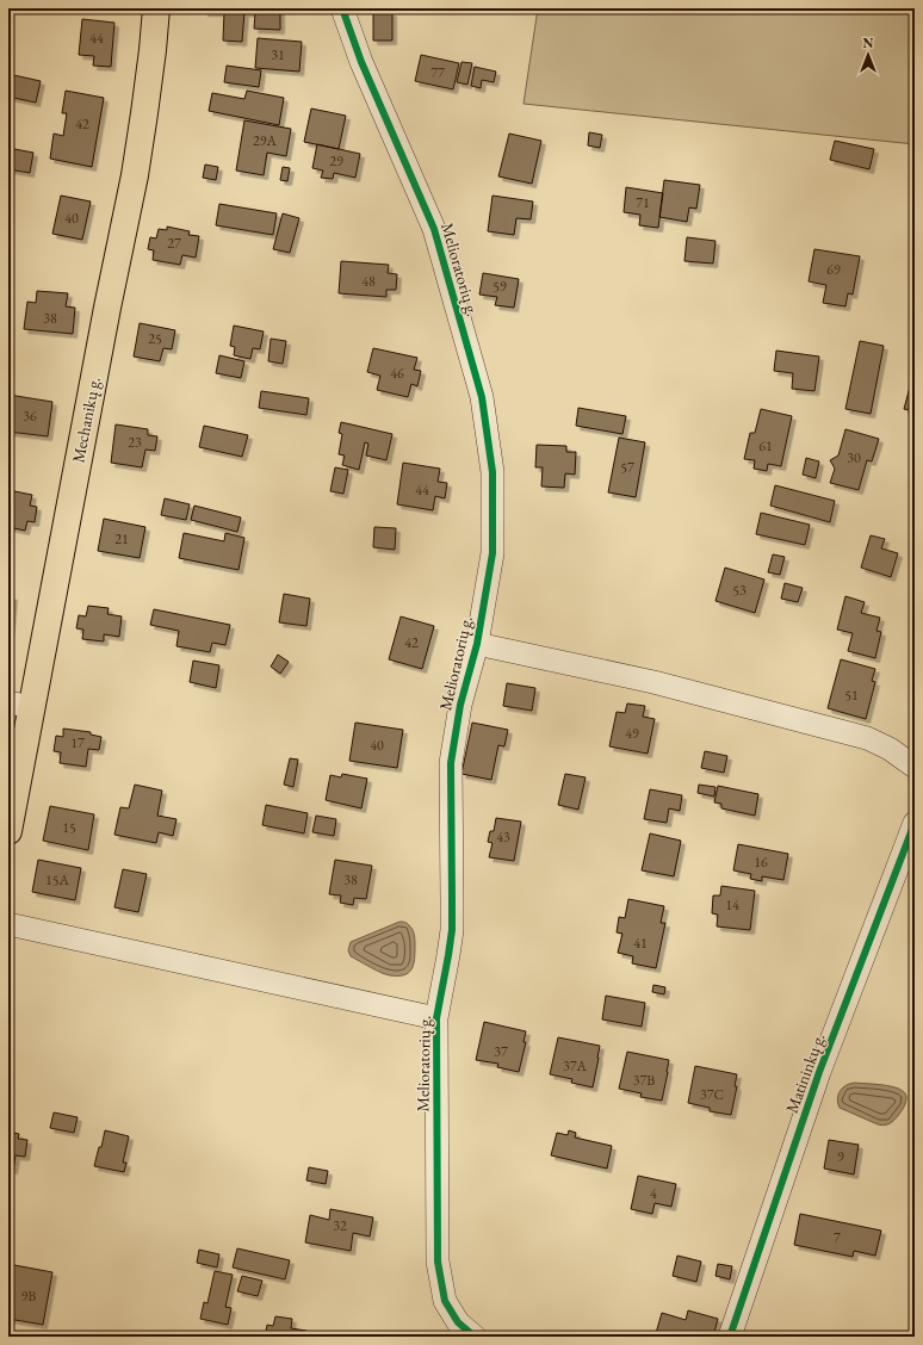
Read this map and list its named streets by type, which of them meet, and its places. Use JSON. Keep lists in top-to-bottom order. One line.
{"streets":{"main road":["Mechanikų g."],"street":["Melioratorių g.","Matininkų g."]},"house_numbers":["44","31","77","42","29A","29","71","40","27","69","48","59","38","25","46","36","23","61","30","57","44","21","53","42","51","49","17","40","15","43","16","15A","38","14","41","37","37A","37B","37C","9","4","32","7","9B"],"north":"top"}
